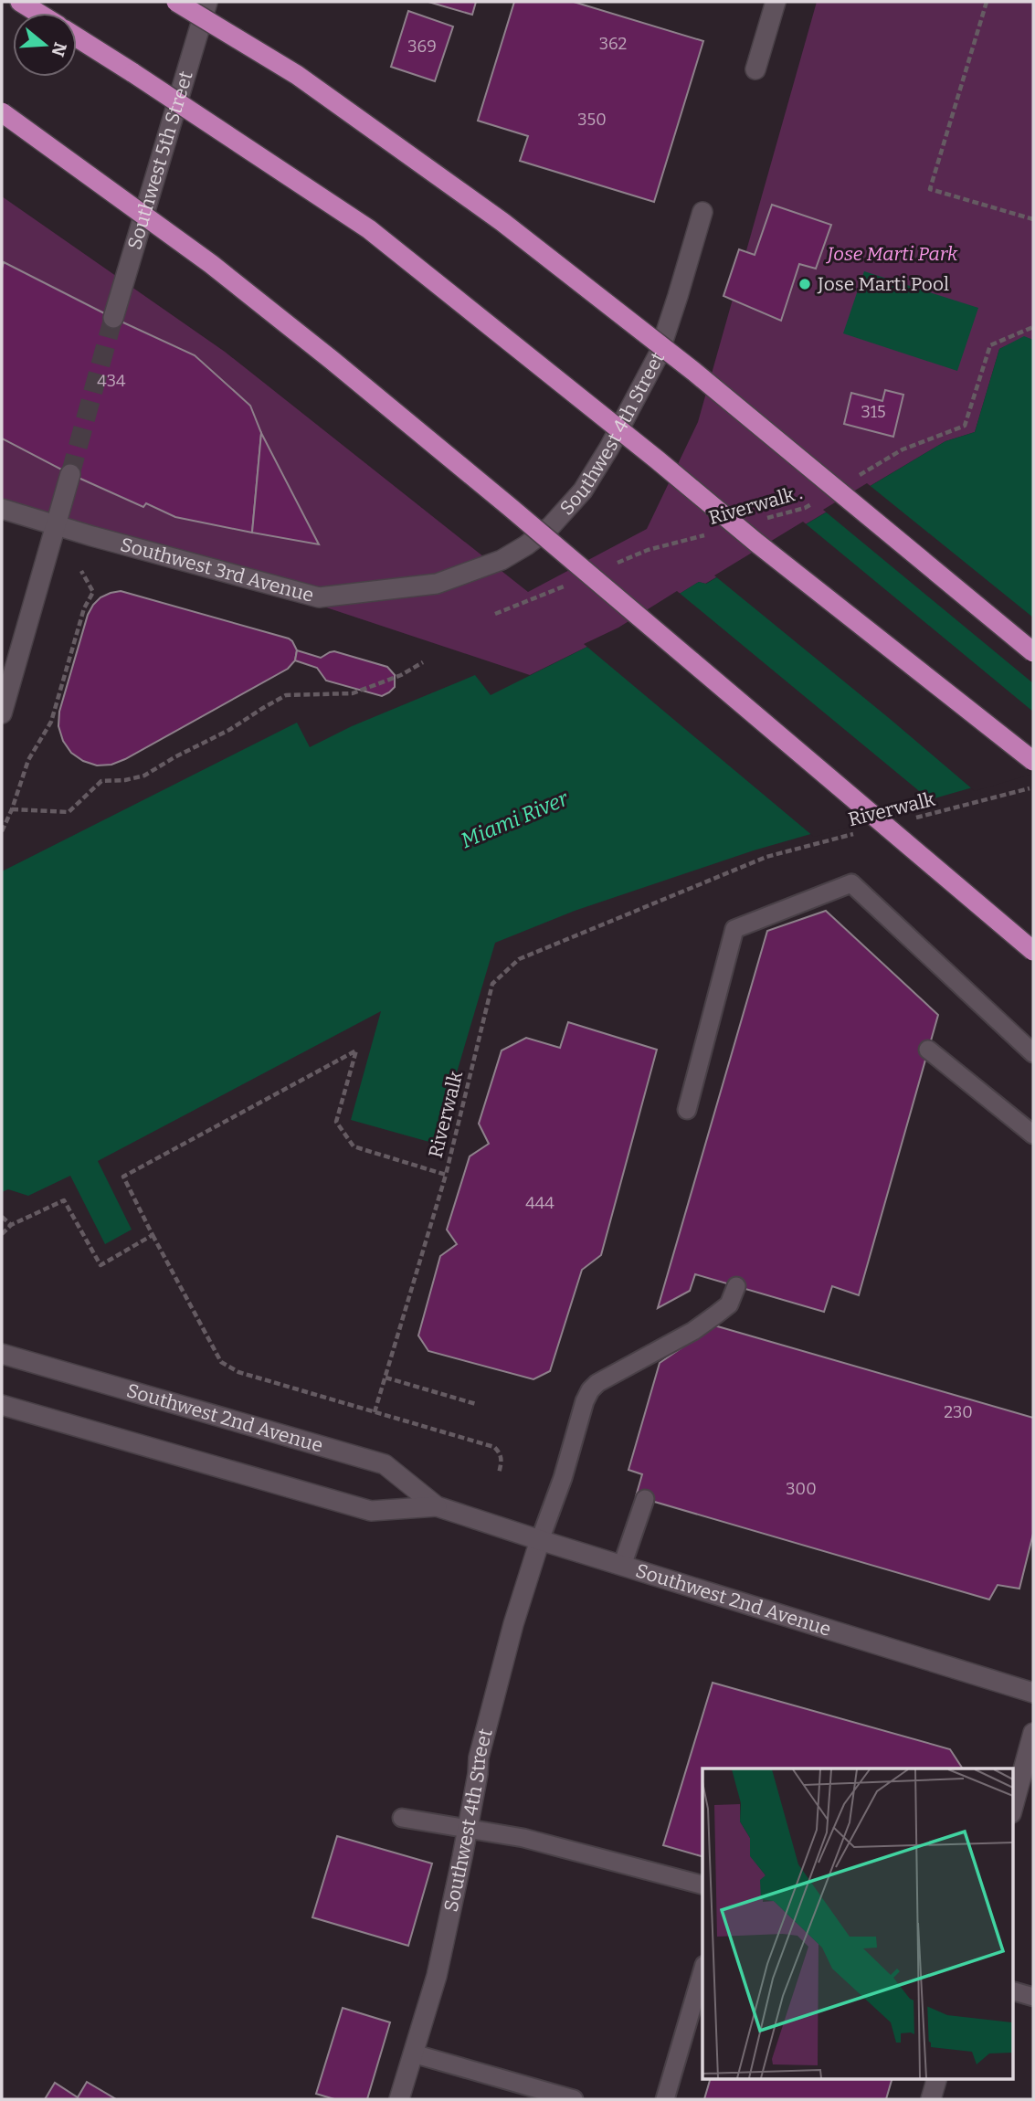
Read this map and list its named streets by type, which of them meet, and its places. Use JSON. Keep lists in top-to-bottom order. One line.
{"streets":{"street":["Southwest 5th Street","Southwest 4th Street","Southwest 3rd Avenue","Southwest 2nd Avenue"],"path":["Riverwalk .","Riverwalk"]},"crossings":[["Southwest 4th Street","Southwest 3rd Avenue"],["Southwest 4th Street","Southwest 2nd Avenue"]],"water":["Miami River"],"parks":["Jose Marti Park"],"places":["Jose Marti Pool"],"house_numbers":["362","369","350","434","315","444","230","300"],"north":"right"}
